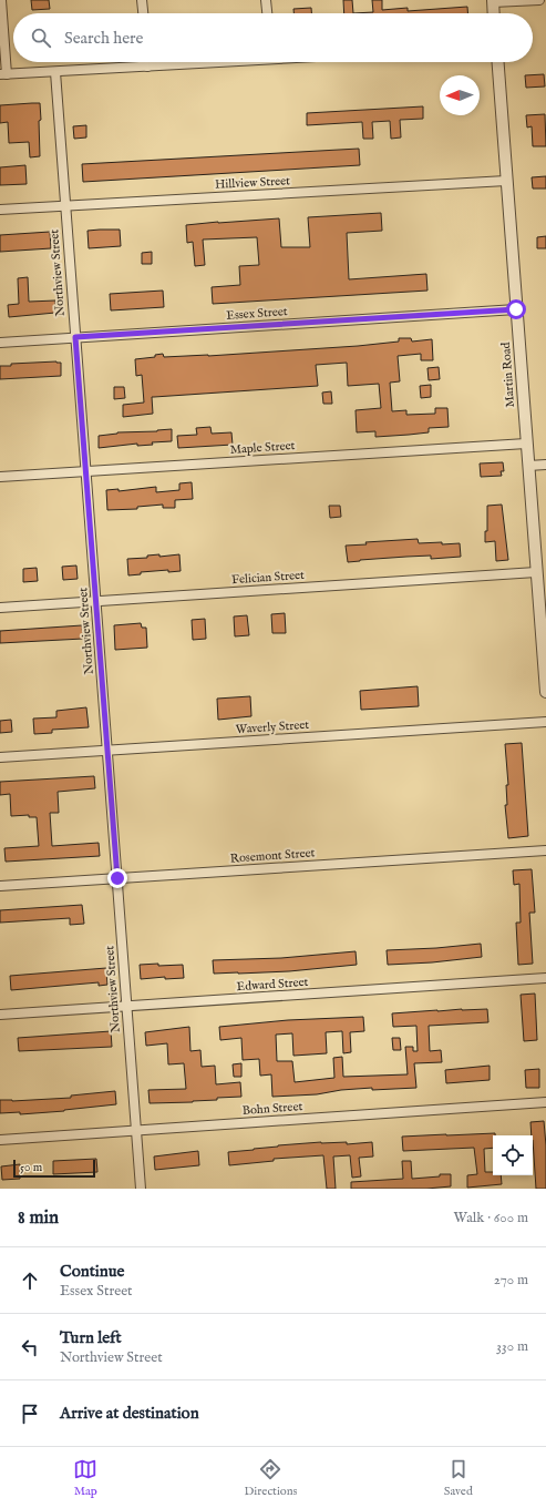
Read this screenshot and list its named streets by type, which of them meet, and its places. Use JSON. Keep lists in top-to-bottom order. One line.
{"streets":{"street":["Hillview Street","Northview Street","Essex Street","Martin Road","Maple Street","Felician Street","Waverly Street","Rosemont Street","Edward Street","Bohn Street"]},"crossings":[["Hillview Street","Northview Street"],["Hillview Street","Martin Road"],["Northview Street","Essex Street"],["Northview Street","Maple Street"],["Northview Street","Felician Street"],["Northview Street","Waverly Street"],["Northview Street","Rosemont Street"],["Northview Street","Edward Street"],["Northview Street","Bohn Street"],["Essex Street","Martin Road"],["Martin Road","Maple Street"],["Martin Road","Felician Street"]],"scale_bar":"50 m","north":"left","page":{"search":"Search here","scale":"50 m","heading":["8 min","Walk · 600 m"],"list":[["Continue","Essex Street","270 m"],["Turn left","Northview Street","330 m"],"Arrive at destination"],"nav":["Map","Directions","Saved"]}}
